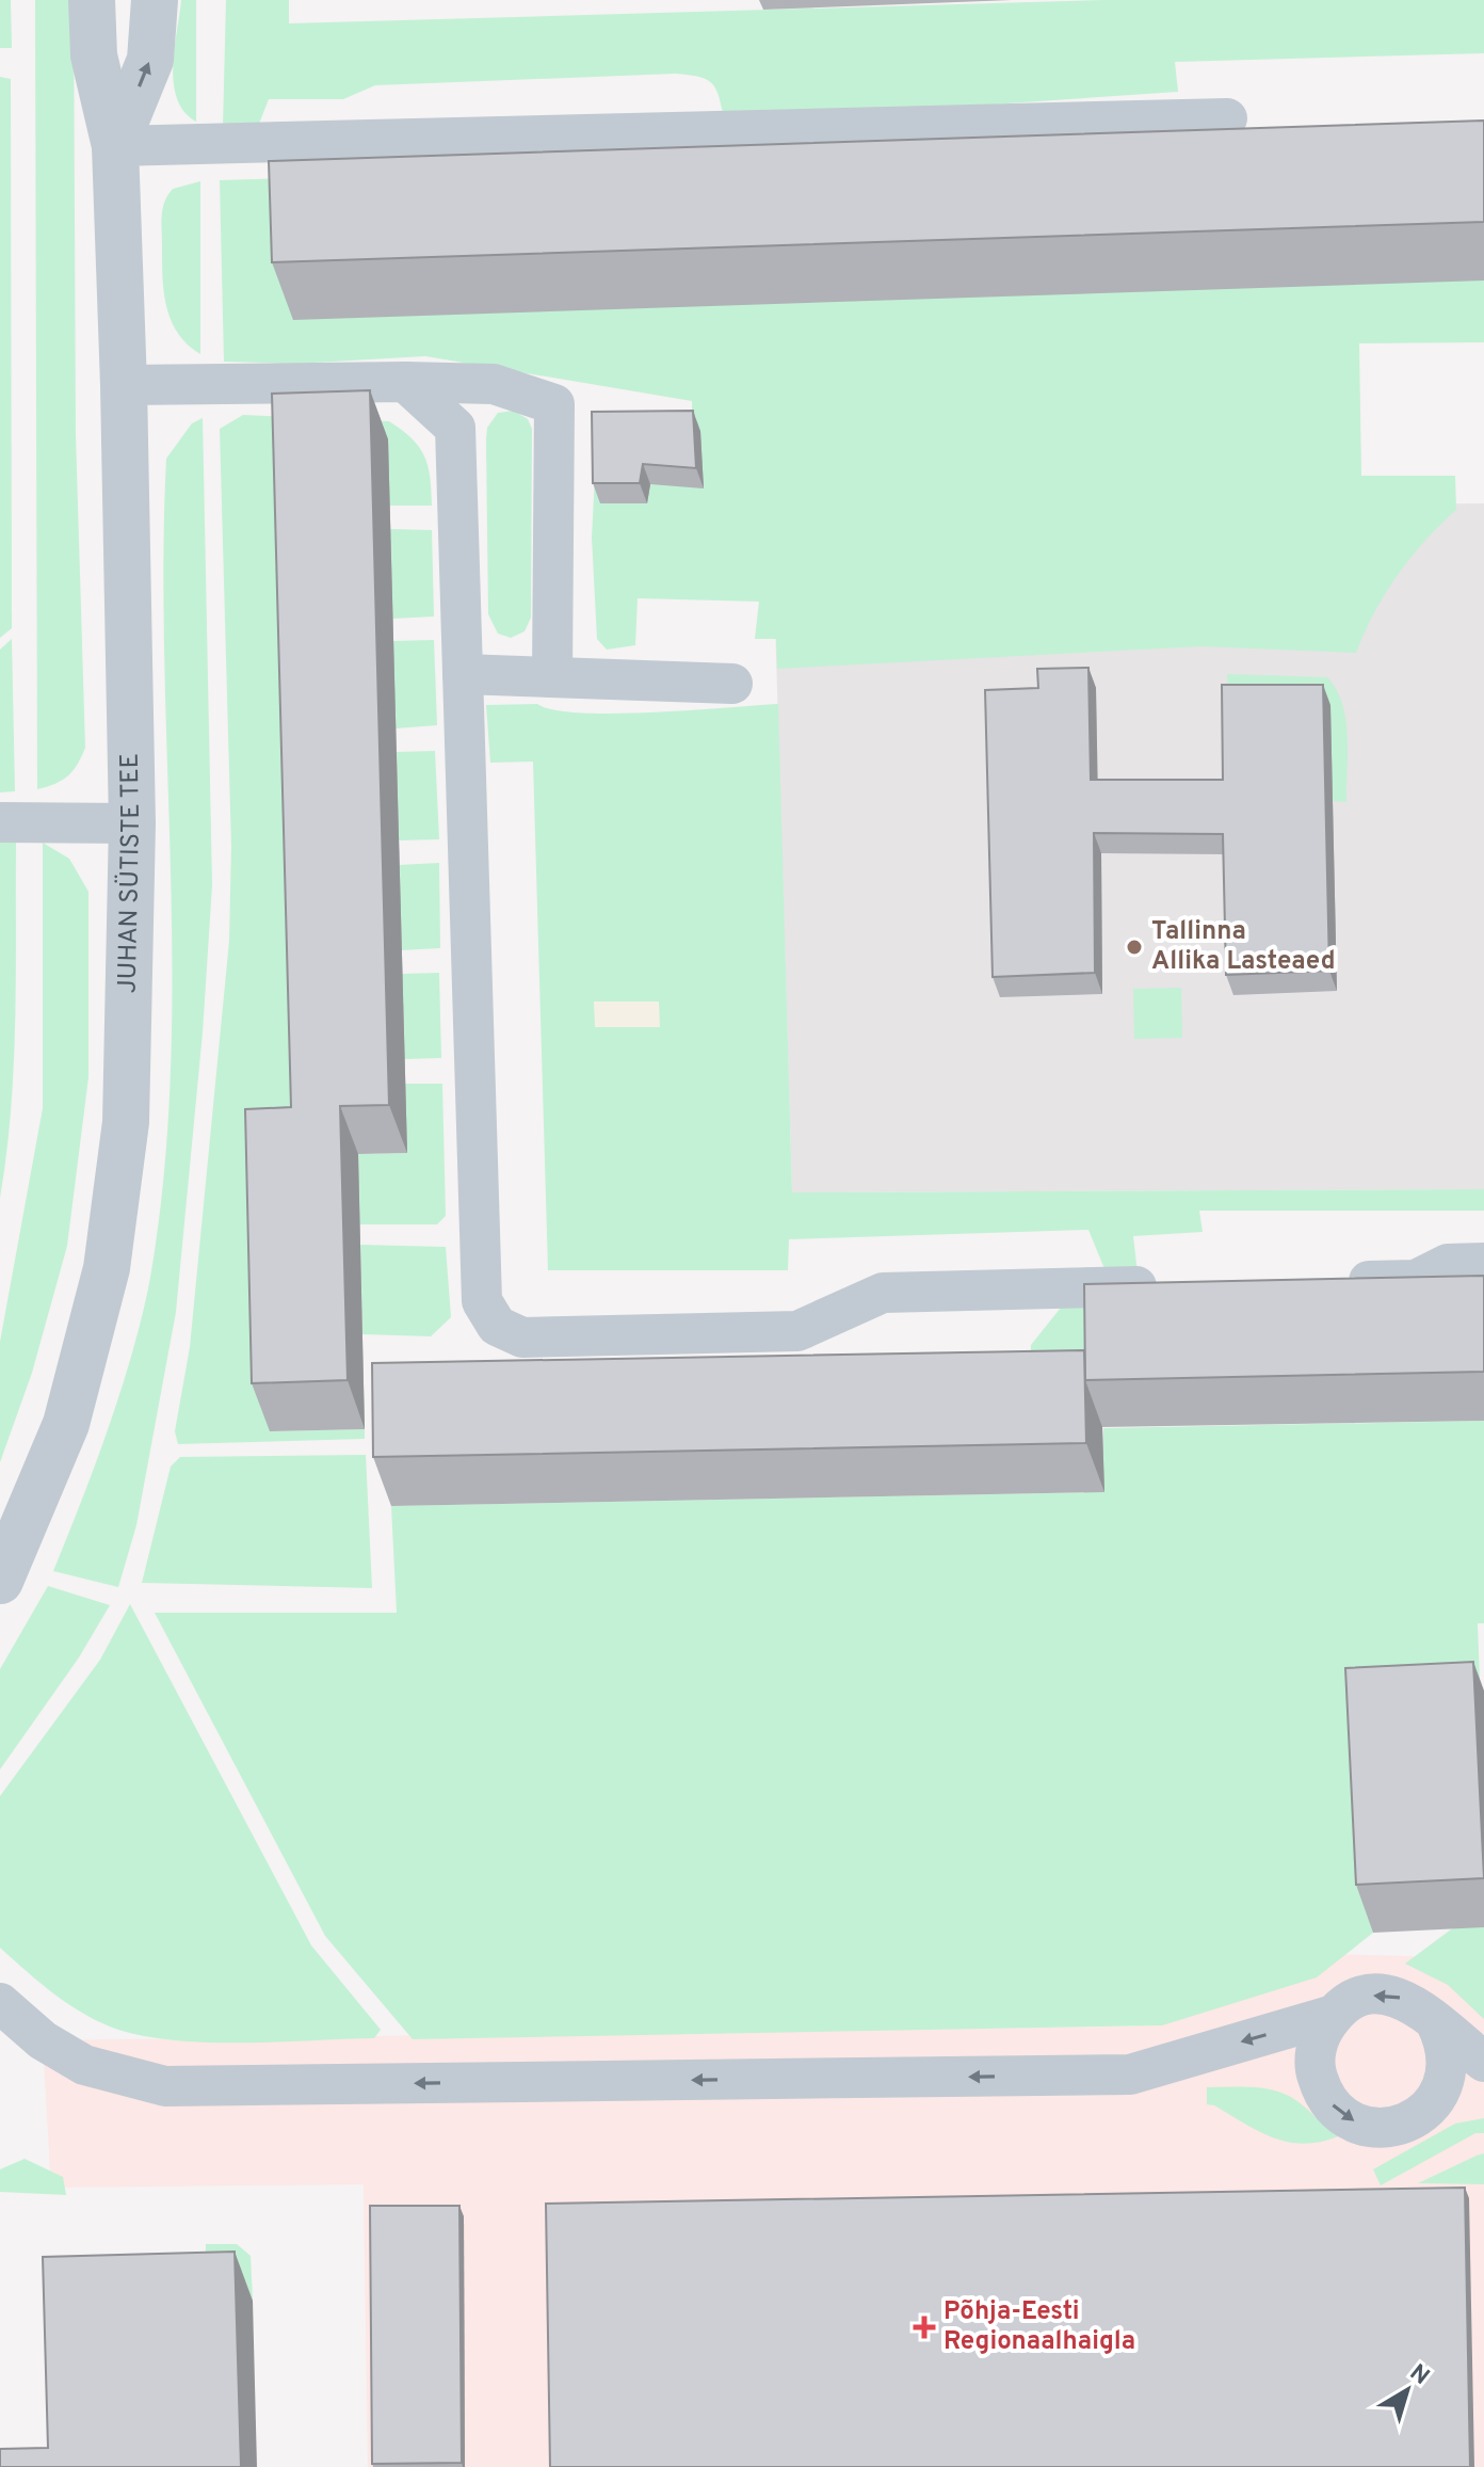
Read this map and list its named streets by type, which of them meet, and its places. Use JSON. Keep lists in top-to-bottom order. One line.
{"streets":{"street":["JUHAN SÜTISTE TEE"]},"places":{"other":["Tallinna Allika Lasteaed"],"health":["Põhja-Eesti Regionaalhaigla"]},"north":"top right"}
